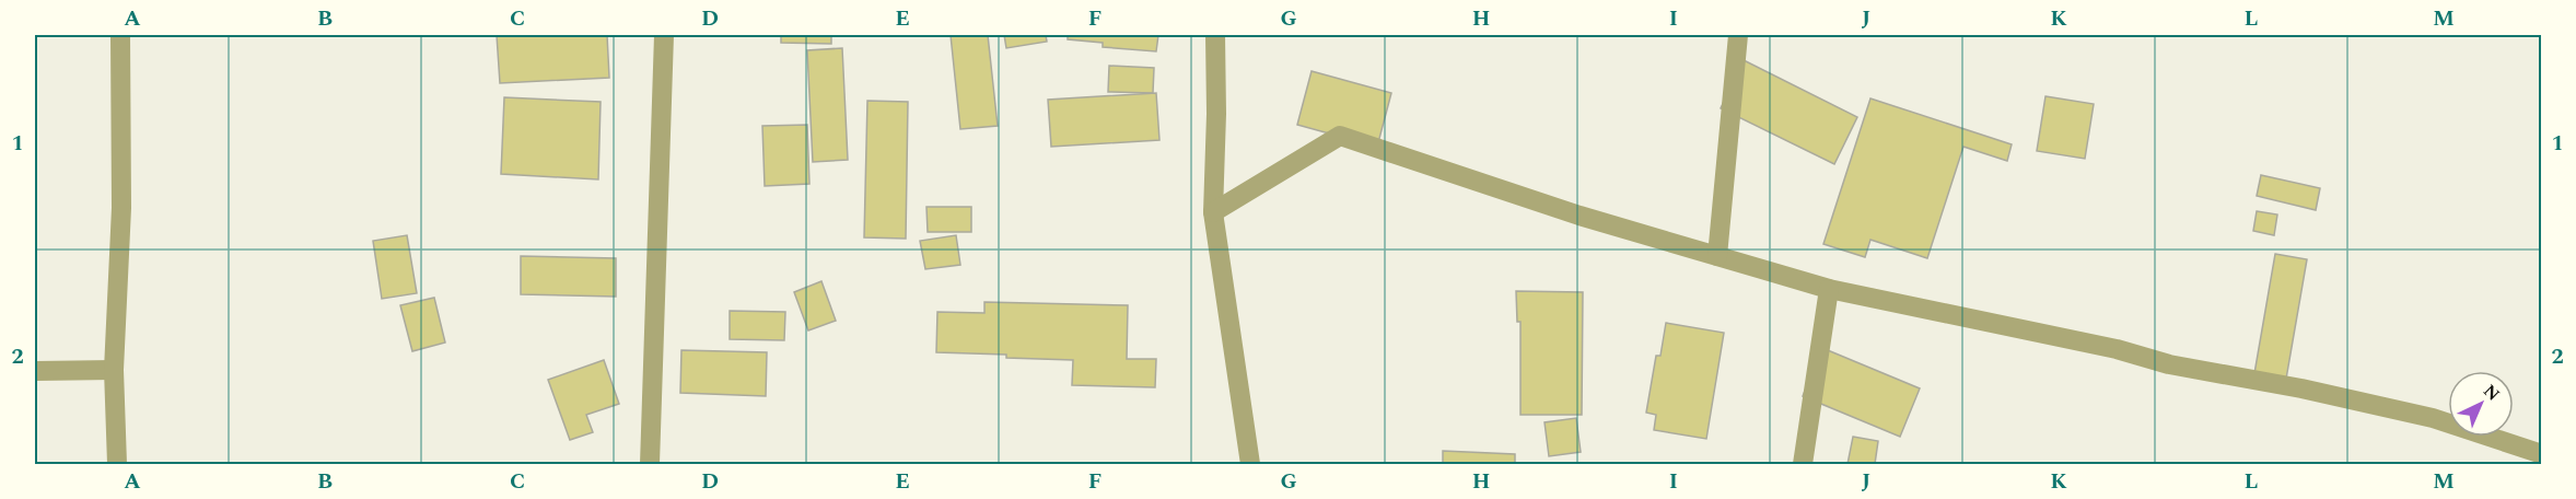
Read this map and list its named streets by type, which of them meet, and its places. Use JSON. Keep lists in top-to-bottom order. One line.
{"north":"top right","grid":{"columns":["A","B","C","D","E","F","G","H","I","J","K","L","M"],"rows":["1","2"]}}
